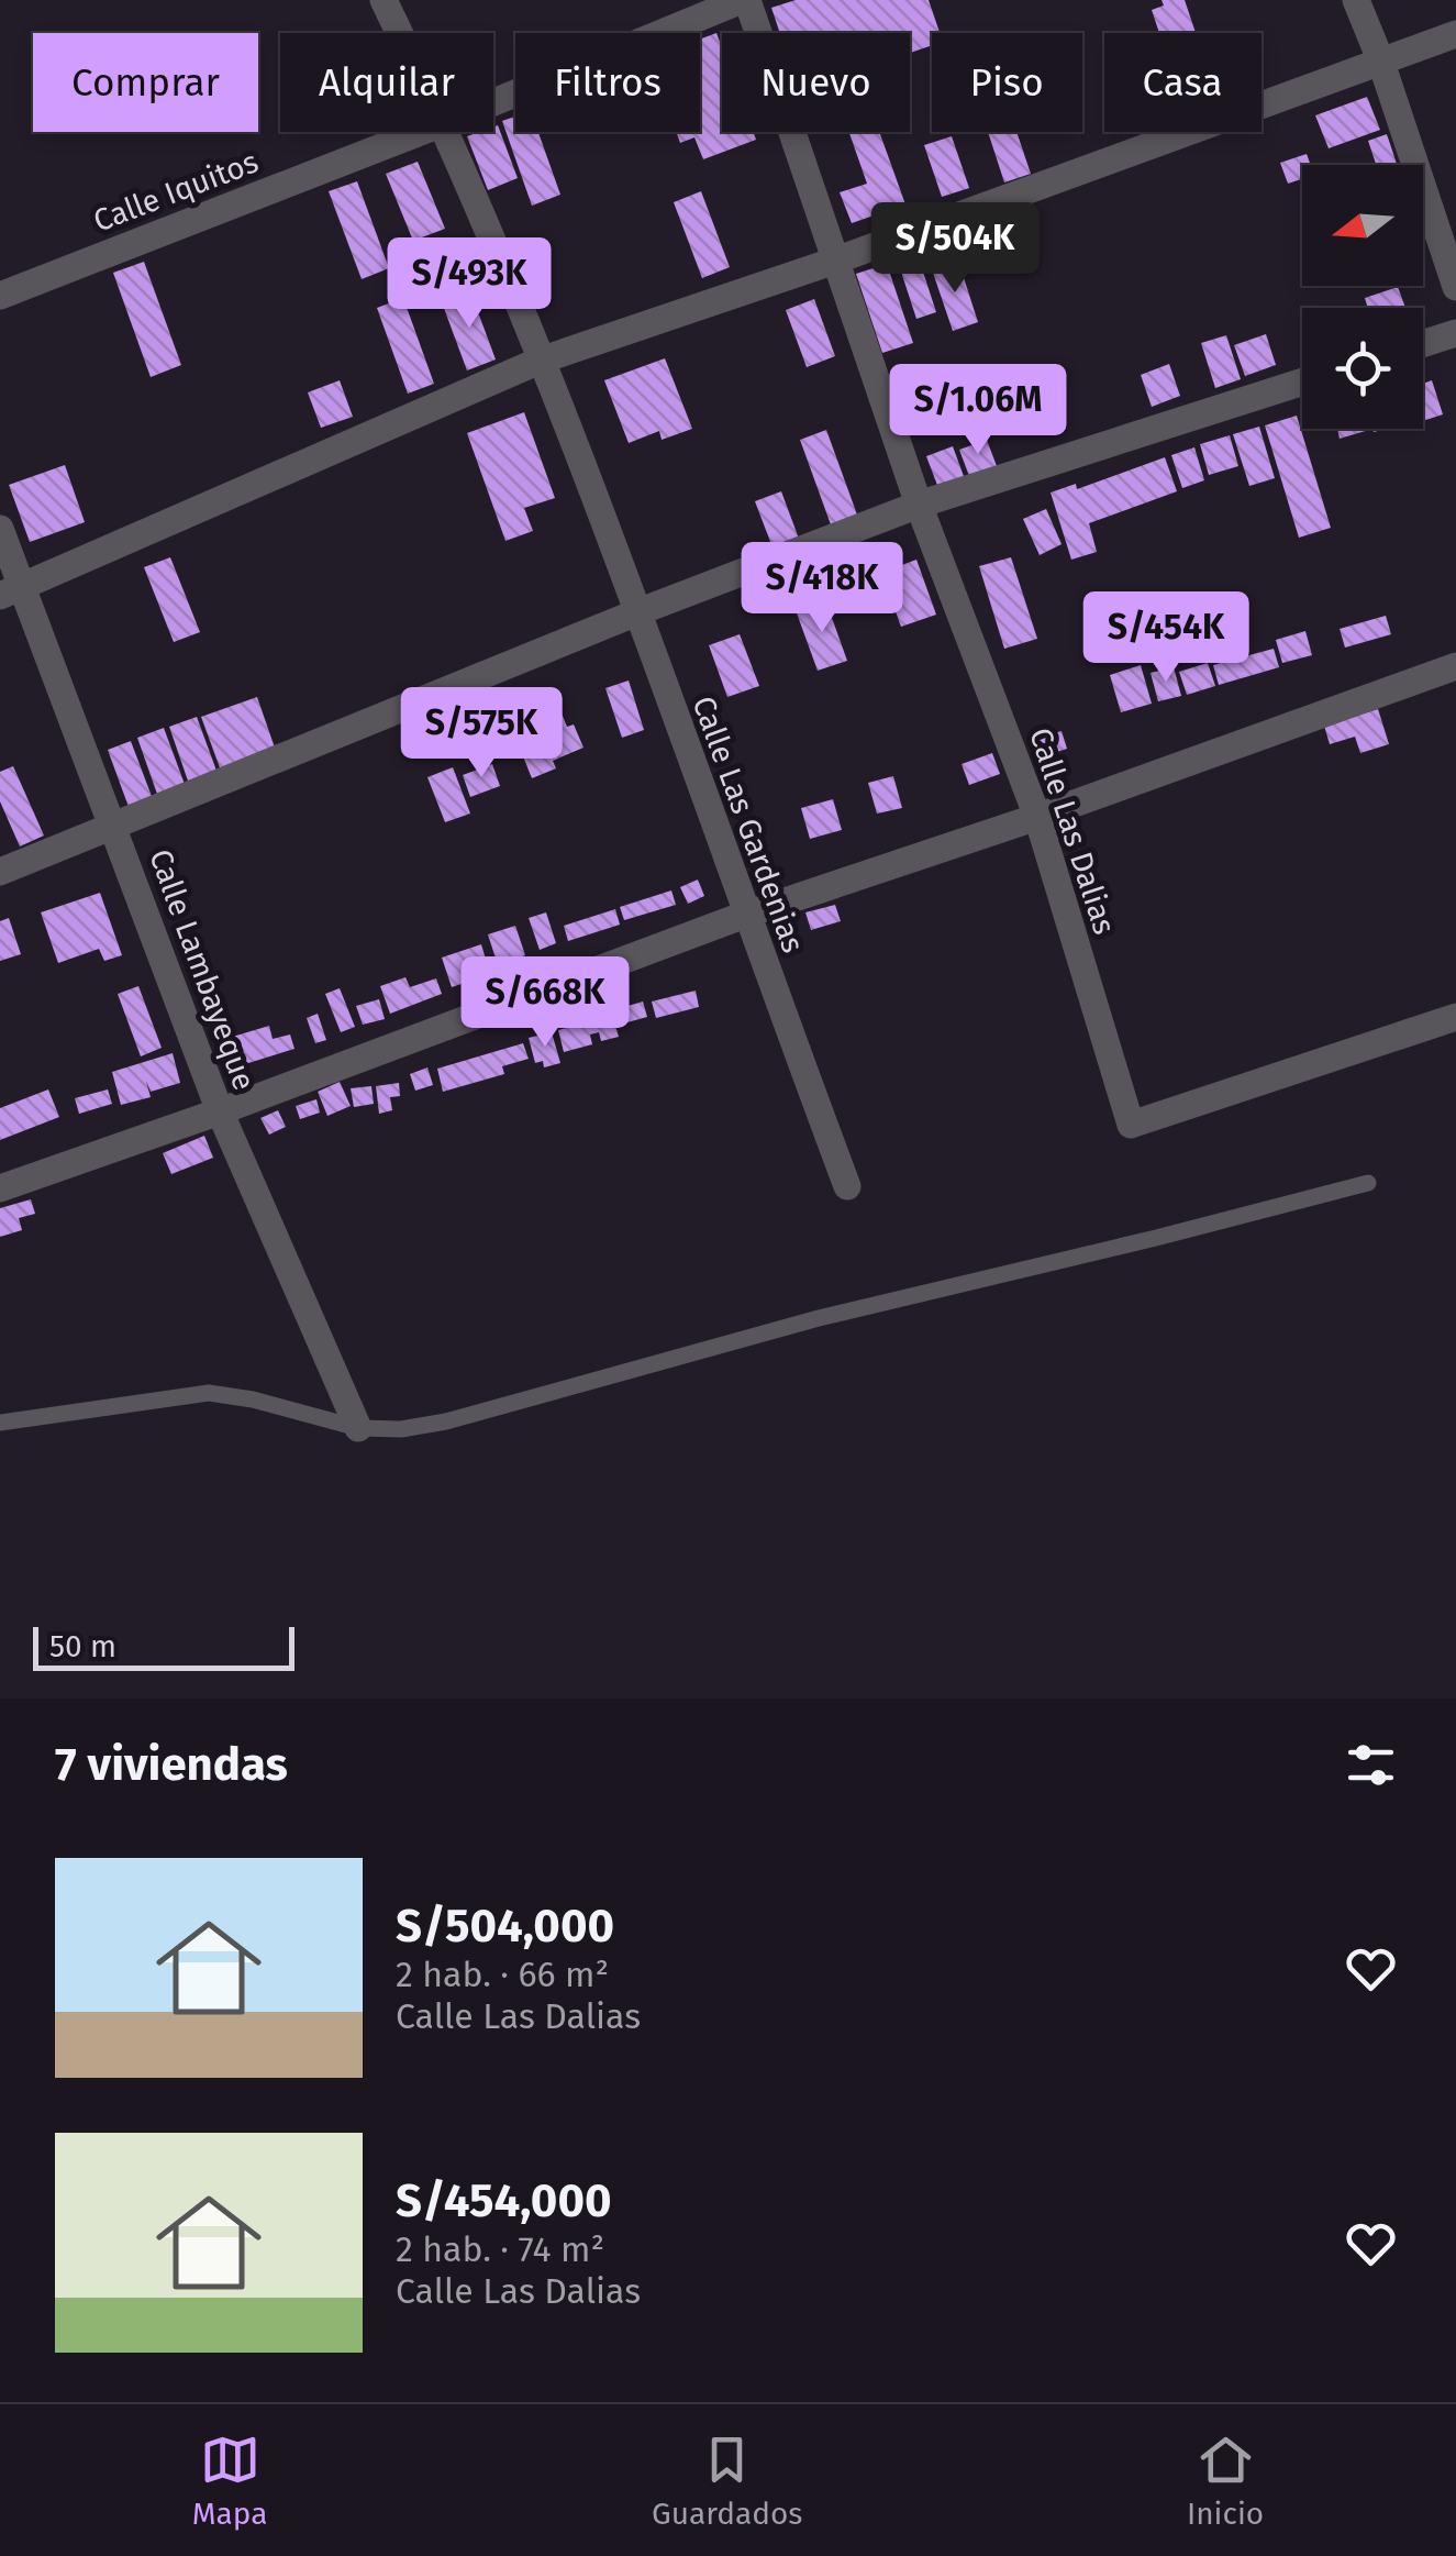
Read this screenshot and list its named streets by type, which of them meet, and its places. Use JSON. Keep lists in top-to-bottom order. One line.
{"streets":{"street":["Calle Iquitos","Calle Las Gardenias","Calle Las Dalias","Calle Lambayeque"]},"crossings":[["Calle Iquitos","Calle Las Dalias"]],"scale_bar":"50 m","north":"left","page":{"chip":["Comprar","Alquilar","Filtros","Nuevo","Piso","Casa"],"price":["S/504K","S/493K","S/1.06M","S/418K","S/454K","S/575K","S/668K"],"scale":"50 m","heading":"7 viviendas","list":[{"name":"S/504,000","note":"2 hab. · 66 m² · Calle Las Dalias"},{"name":"S/454,000","note":"2 hab. · 74 m² · Calle Las Dalias"}],"tabs":["Mapa","Guardados","Inicio"]}}
